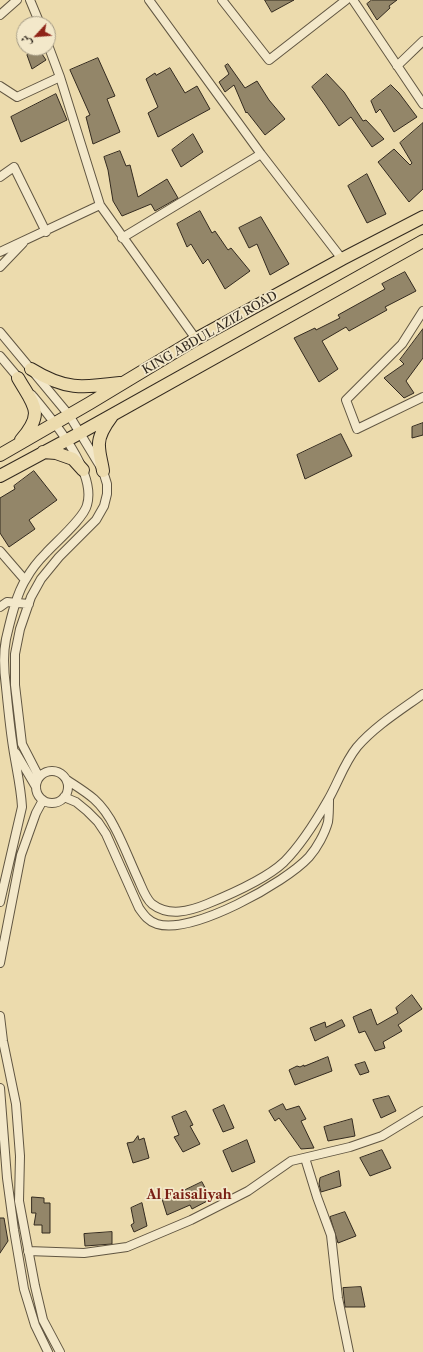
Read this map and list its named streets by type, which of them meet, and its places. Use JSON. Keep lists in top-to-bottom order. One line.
{"streets":{"main road":["KING ABDUL AZIZ ROAD"]},"districts":["Al Faisaliyah"],"north":"bottom left"}
